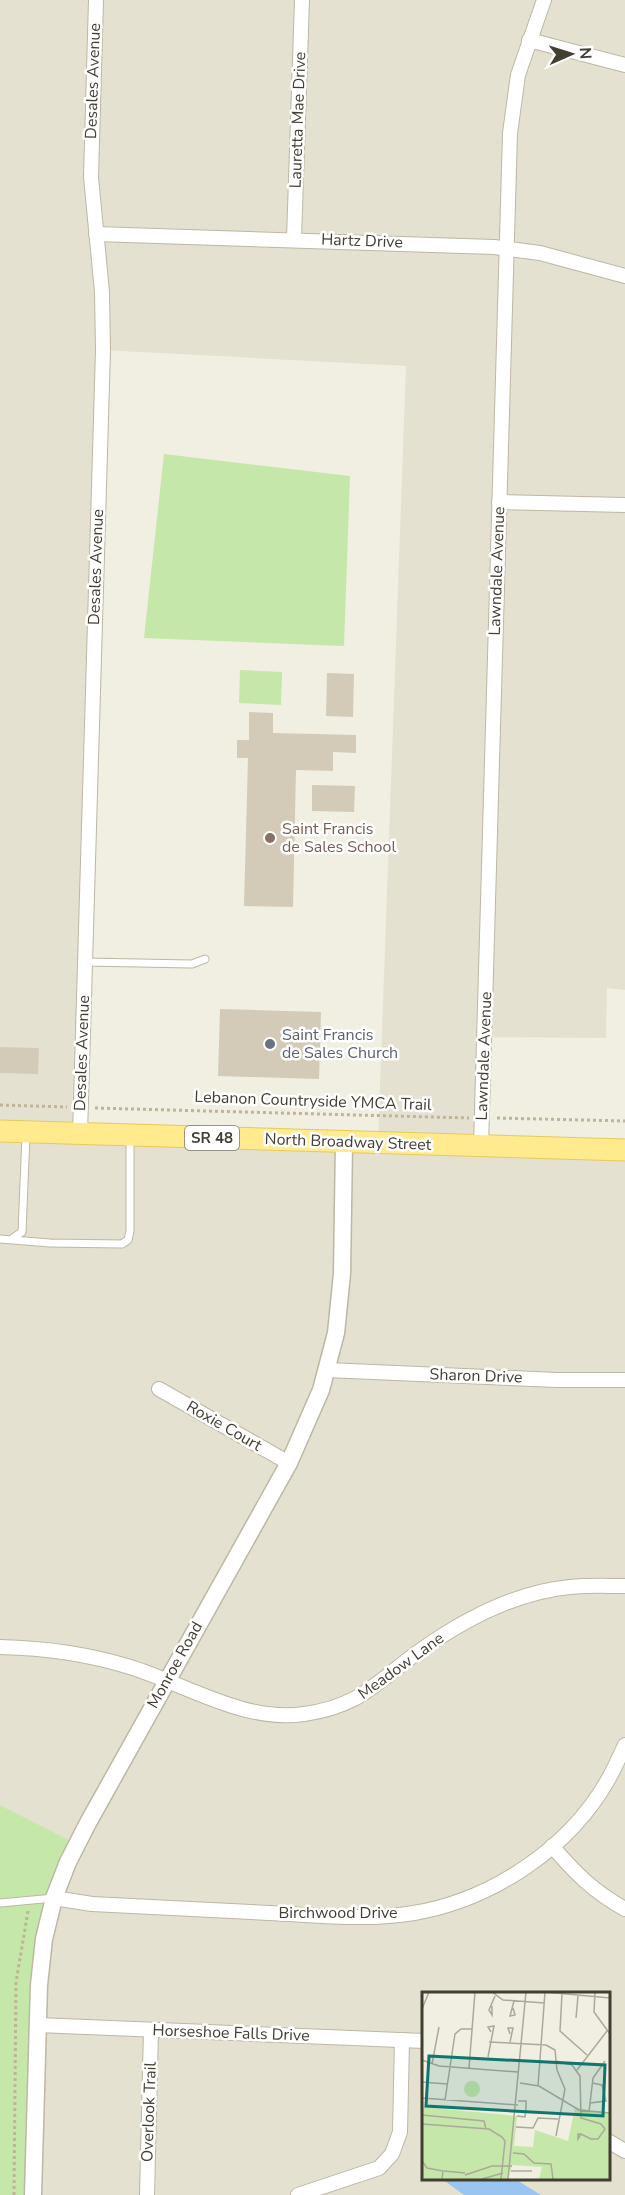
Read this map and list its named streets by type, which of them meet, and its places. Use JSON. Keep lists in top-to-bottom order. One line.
{"streets":{"main road":["SR 48","North Broadway Street"],"street":["Desales Avenue","Lauretta Mae Drive","Hartz Drive","Lawndale Avenue","Sharon Drive","Roxie Court","Monroe Road","Meadow Lane","Birchwood Drive","Horseshoe Falls Drive","Overlook Trail"],"path":["Lebanon Countryside YMCA Trail"]},"crossings":[["Desales Avenue","Hartz Drive"],["Desales Avenue","Lebanon Countryside YMCA Trail"],["Desales Avenue","North Broadway Street"],["Lauretta Mae Drive","Hartz Drive"],["Hartz Drive","Lawndale Avenue"],["Lawndale Avenue","Lebanon Countryside YMCA Trail"],["Lawndale Avenue","North Broadway Street"],["North Broadway Street","Monroe Road"],["Sharon Drive","Monroe Road"],["Roxie Court","Monroe Road"],["Monroe Road","Meadow Lane"],["Monroe Road","Birchwood Drive"],["Monroe Road","Horseshoe Falls Drive"],["Horseshoe Falls Drive","Overlook Trail"]],"places":["Saint Francis de Sales School","Saint Francis de Sales Church"],"north":"right"}
